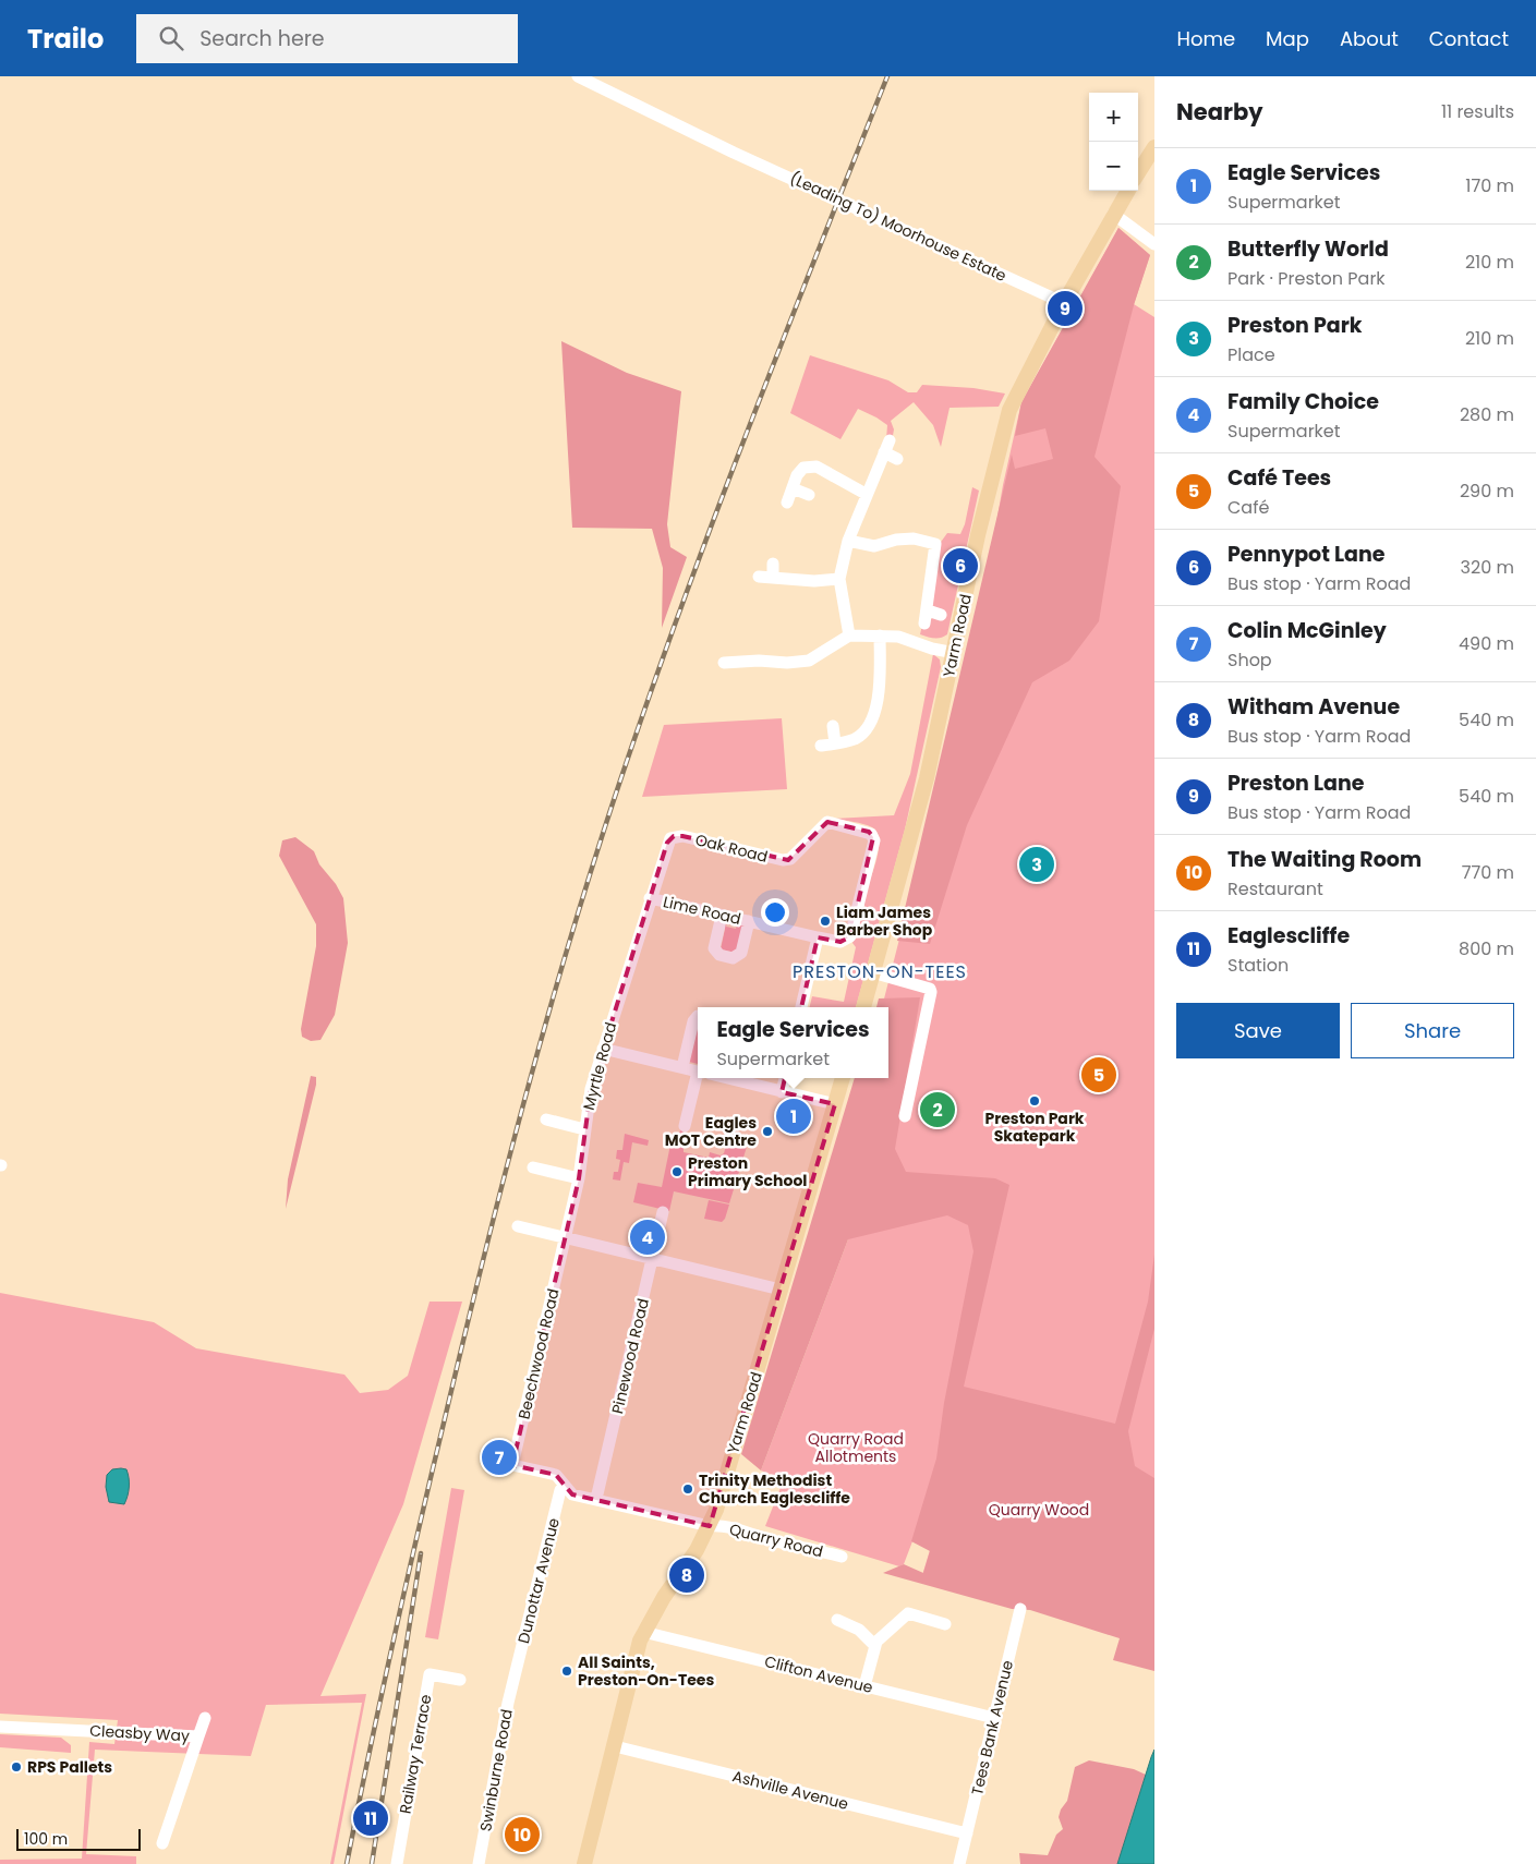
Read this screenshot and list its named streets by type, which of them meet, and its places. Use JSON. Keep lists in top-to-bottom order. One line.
{"streets":{"main road":["Yarm Road"],"street":["(Leading To) Moorhouse Estate","Oak Road","Lime Road","Myrtle Road","Beechwood Road","Pinewood Road","Quarry Road","Dunottar Avenue","Clifton Avenue","Tees Bank Avenue","Cleasby Way","Railway Terrace","Swinburne Road","Ashville Avenue"]},"crossings":[["(Leading To) Moorhouse Estate","Yarm Road"],["Yarm Road","Quarry Road"],["Yarm Road","Clifton Avenue"],["Yarm Road","Ashville Avenue"],["Oak Road","Lime Road"],["Oak Road","Myrtle Road"],["Lime Road","Myrtle Road"],["Myrtle Road","Beechwood Road"],["Beechwood Road","Quarry Road"],["Pinewood Road","Quarry Road"],["Quarry Road","Dunottar Avenue"],["Dunottar Avenue","Swinburne Road"],["Clifton Avenue","Tees Bank Avenue"],["Tees Bank Avenue","Ashville Avenue"]],"districts":["PRESTON-ON-TEES"],"parks":["Quarry Road Allotments","Quarry Wood"],"places":["Liam James Barber Shop","Preston Park Skatepark","Eagles MOT Centre","Preston Primary School","Trinity Methodist Church Eaglescliffe","All Saints, Preston-On-Tees","RPS Pallets"],"scale_bar":"100 m","page":{"header":"Trailo","search":"Search here","nav":["Home","Map","About","Contact"],"heading":["Nearby","11 results"],"map_buttons":["+","−"],"list":[{"mark":"1","name":"Eagle Services","note":"Supermarket","value":"170 m"},{"mark":"2","name":"Butterfly World","note":"Park · Preston Park","value":"210 m"},{"mark":"3","name":"Preston Park","note":"Place","value":"210 m"},{"mark":"4","name":"Family Choice","note":"Supermarket","value":"280 m"},{"mark":"5","name":"Café Tees","note":"Café","value":"290 m"},{"mark":"6","name":"Pennypot Lane","note":"Bus stop · Yarm Road","value":"320 m"},{"mark":"7","name":"Colin McGinley","note":"Shop","value":"490 m"},{"mark":"8","name":"Witham Avenue","note":"Bus stop · Yarm Road","value":"540 m"},{"mark":"9","name":"Preston Lane","note":"Bus stop · Yarm Road","value":"540 m"},{"mark":"10","name":"The Waiting Room","note":"Restaurant","value":"770 m"},{"mark":"11","name":"Eaglescliffe","note":"Station","value":"800 m"}],"pins":["9","6","3","5","2","1","4","7","8","11","10"],"buttons":["Save","Share"],"popup":["Eagle Services","Supermarket"],"scale":"100 m"}}
